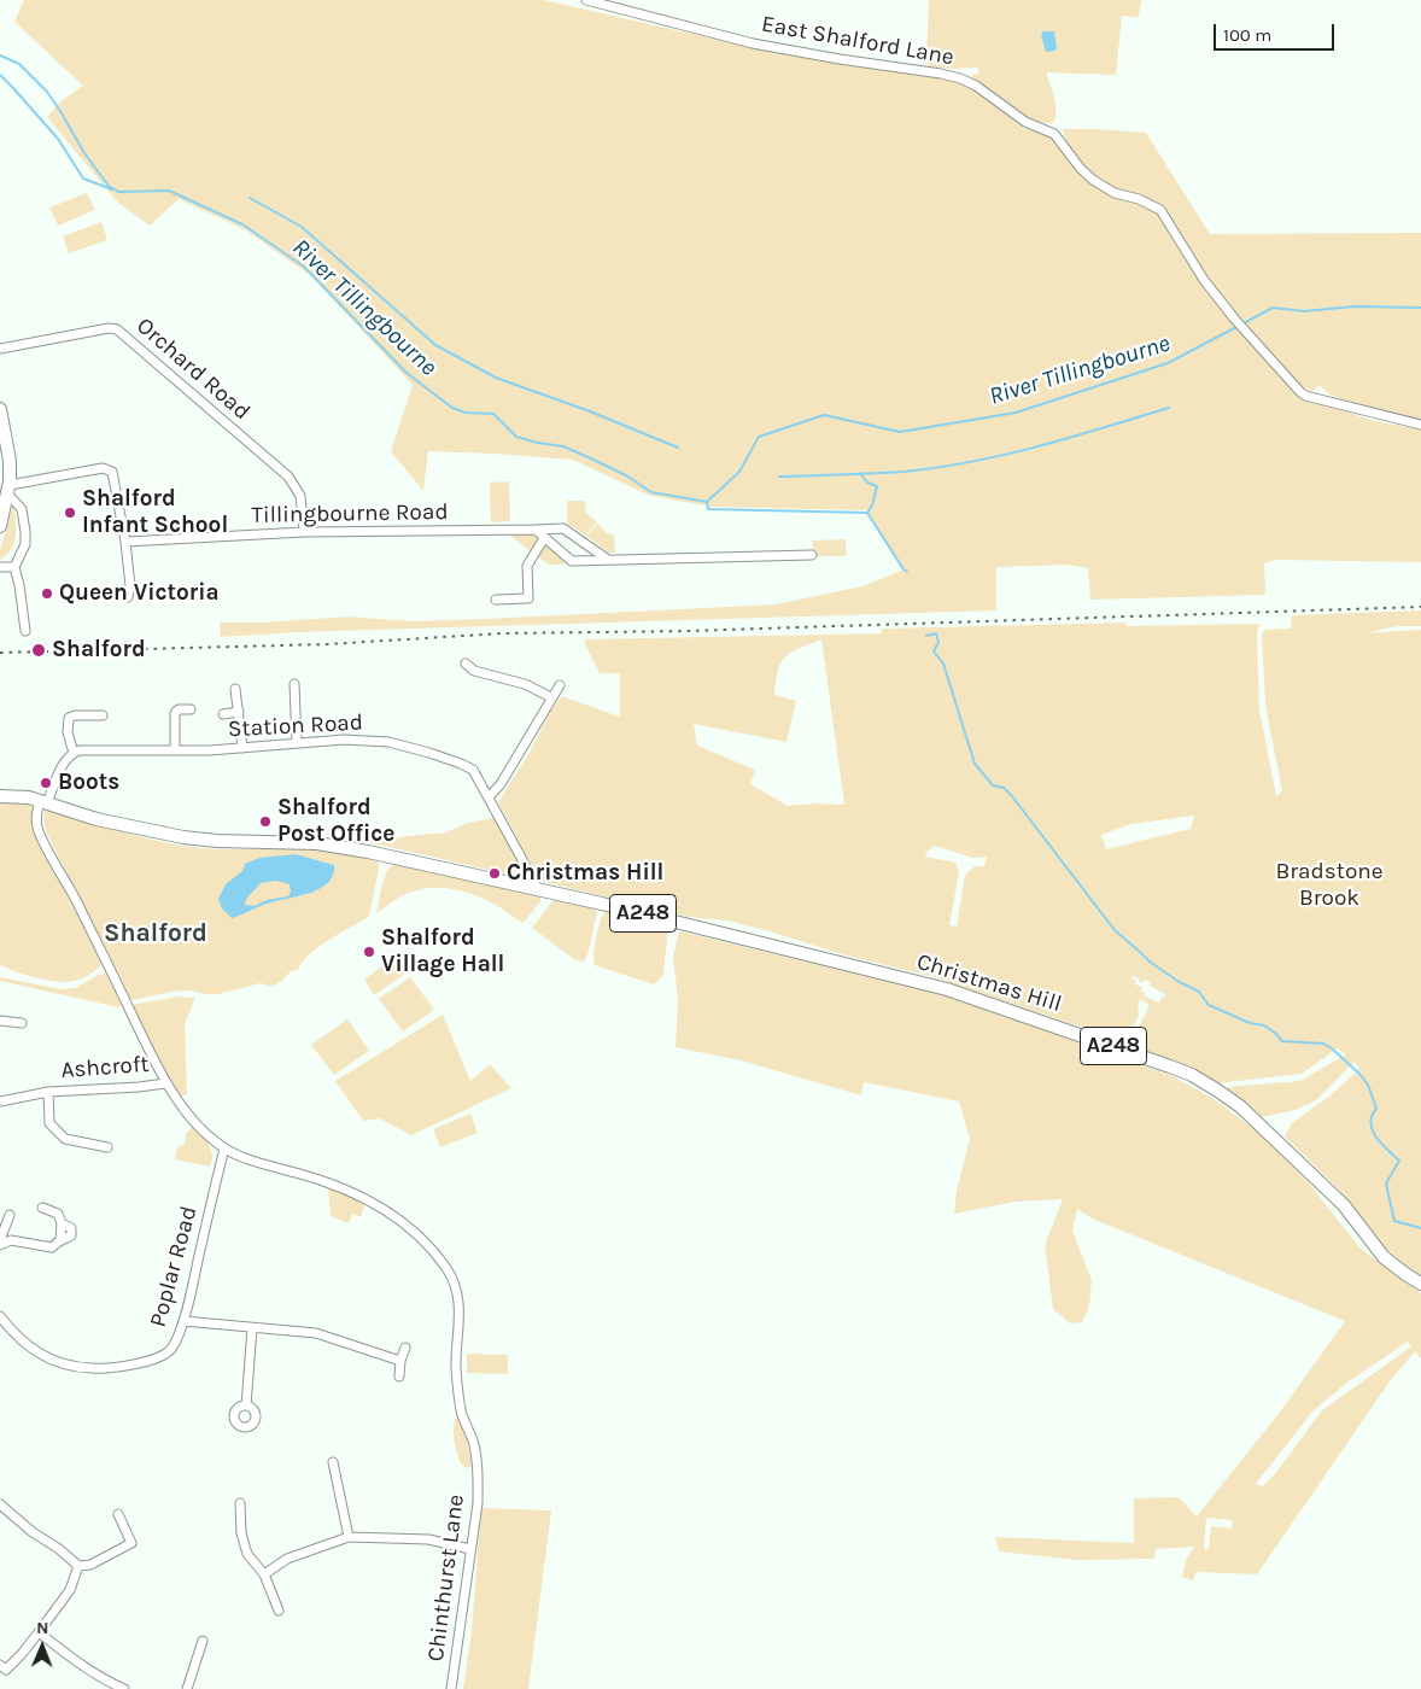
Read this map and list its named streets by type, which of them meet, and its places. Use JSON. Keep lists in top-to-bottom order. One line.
{"streets":{"main road":["A248","Christmas Hill"],"street":["East Shalford Lane","Orchard Road","Tillingbourne Road","Station Road","Ashcroft","Poplar Road","Chinthurst Lane"]},"crossings":[["Orchard Road","Tillingbourne Road"],["Station Road","A248"],["Station Road","Christmas Hill"],["A248","Christmas Hill"],["A248","Chinthurst Lane"],["Ashcroft","Chinthurst Lane"],["Poplar Road","Chinthurst Lane"]],"districts":["Shalford"],"water":["River Tillingbourne"],"parks":["Bradstone Brook"],"places":["Shalford Infant School","Queen Victoria","Shalford","Boots","Shalford Post Office","Christmas Hill","Shalford Village Hall"],"scale_bar":"100 m","north":"top"}
